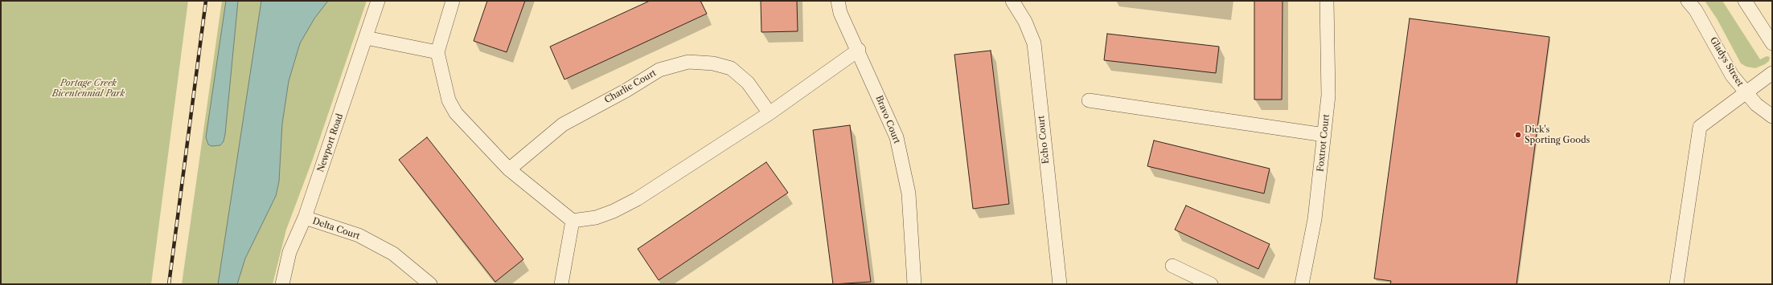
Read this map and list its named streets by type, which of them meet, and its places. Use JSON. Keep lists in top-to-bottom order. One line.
{"streets":{"street":["Gladys Street","Charlie Court","Bravo Court","Echo Court","Newport Road","Foxtrot Court","Delta Court"]},"crossings":[["Newport Road","Delta Court"]],"parks":["Portage Creek Bicentennial Park"],"places":["Dick's Sporting Goods"]}
